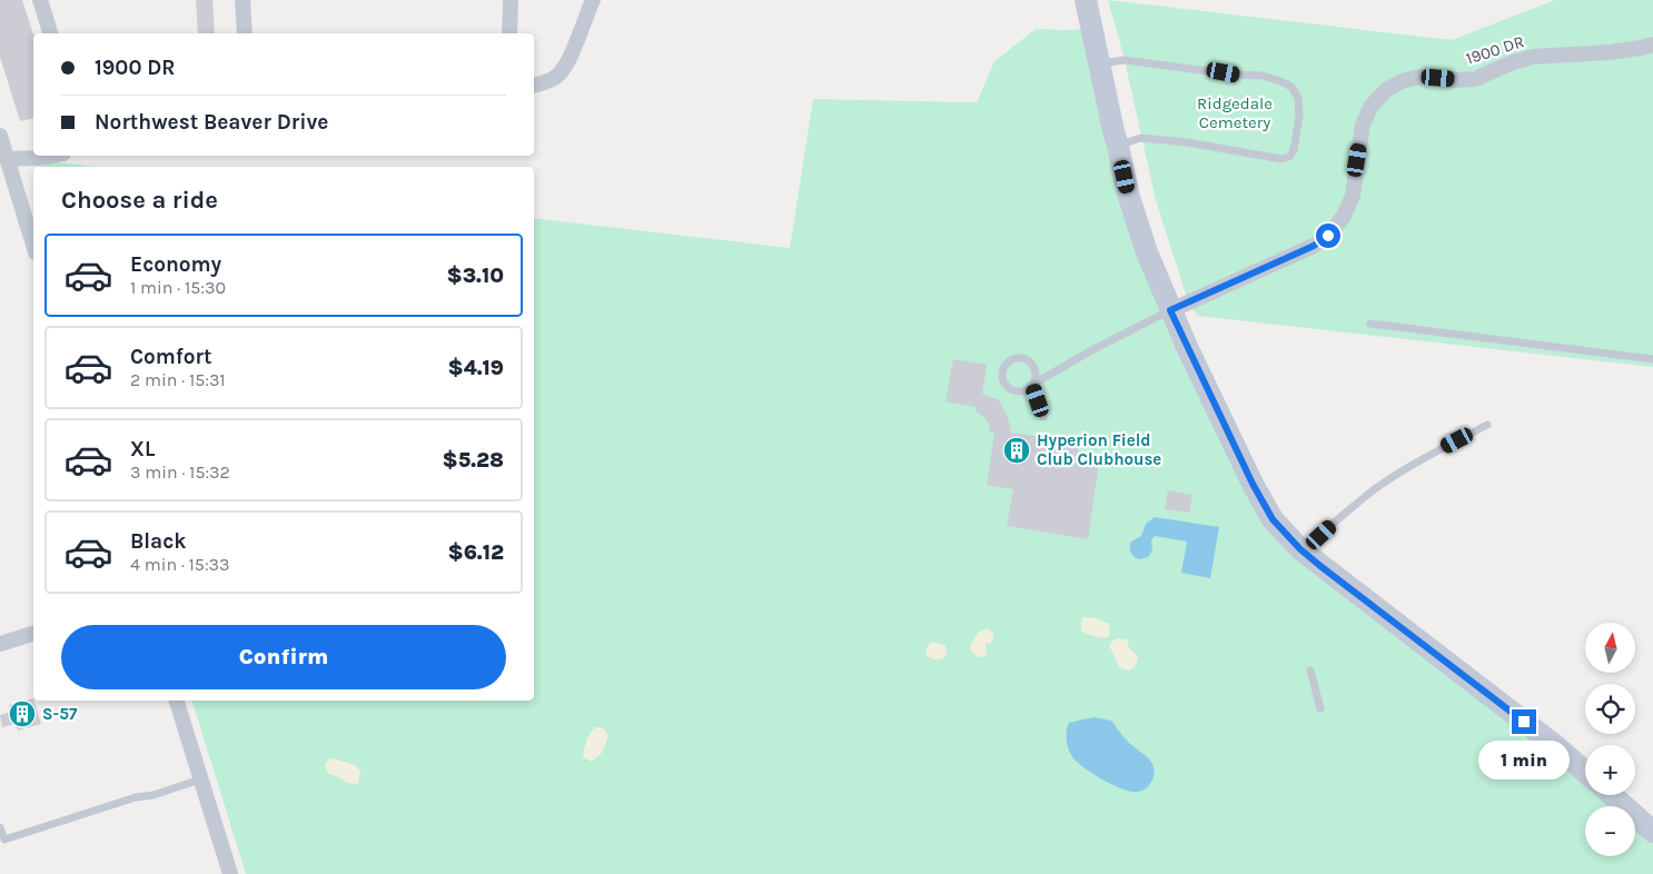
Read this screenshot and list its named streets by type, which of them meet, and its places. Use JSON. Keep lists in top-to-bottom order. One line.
{"streets":{"street":["1900 DR"]},"parks":["Ridgedale Cemetery"],"places":{"building":["Hyperion Field Club Clubhouse","S-57"]},"north":"top","page":{"banner":["1900 DR","Northwest Beaver Drive"],"heading":"Choose a ride","list":[{"name":"Economy","note":"1 min · 15:30","value":"$3.10"},{"name":"Comfort","note":"2 min · 15:31","value":"$4.19"},{"name":"XL","note":"3 min · 15:32","value":"$5.28"},{"name":"Black","note":"4 min · 15:33","value":"$6.12"}],"buttons":"Confirm","map_buttons":["+","−"],"bubble":"1 min"}}
